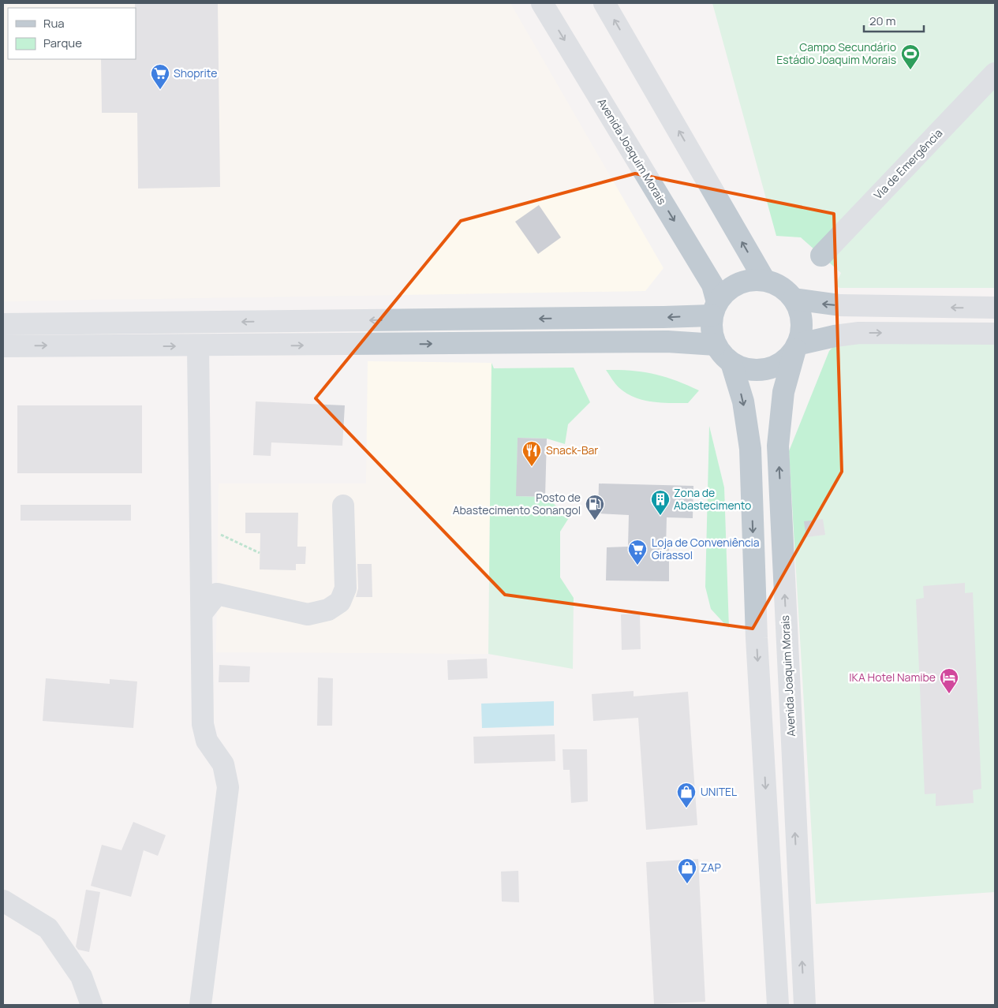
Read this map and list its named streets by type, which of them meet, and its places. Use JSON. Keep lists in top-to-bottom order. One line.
{"streets":{"street":["Avenida Joaquim Morais","Via de Emergência"]},"places":{"sports":["Campo Secundário Estádio Joaquim Morais"],"supermarket":["Shoprite","Loja de Conveniência Girassol"],"restaurant":["Snack-Bar"],"building":["Zona de Abastecimento"],"fuel station":["Posto de Abastecimento Sonangol"],"hotel":["IKA Hotel Namibe"],"shop":["UNITEL","ZAP"]},"legend":["Rua","Parque"],"scale_bar":"20 m"}
